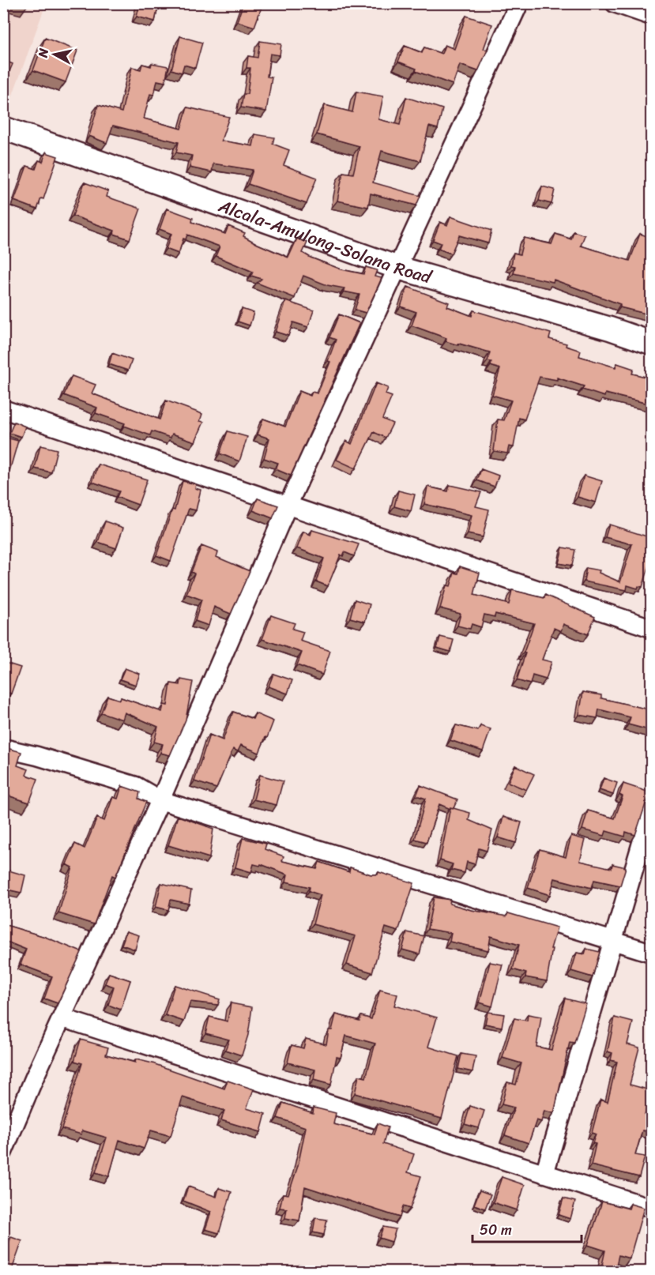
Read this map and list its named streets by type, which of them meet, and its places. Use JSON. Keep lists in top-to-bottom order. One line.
{"streets":{"main road":["Alcala-Amulong-Solana Road"]},"scale_bar":"50 m","north":"left"}
